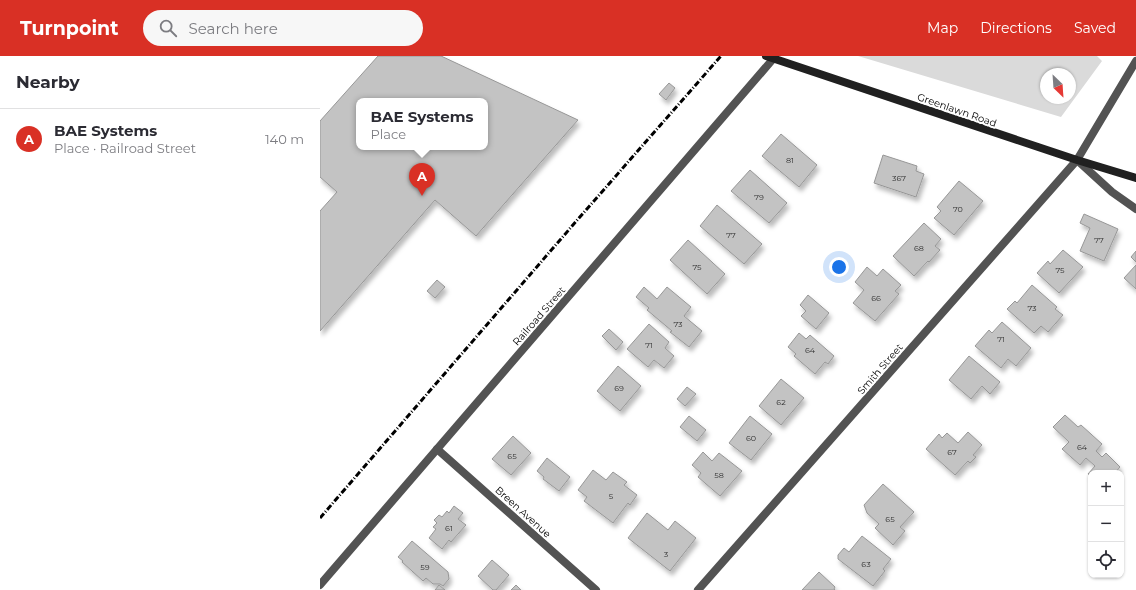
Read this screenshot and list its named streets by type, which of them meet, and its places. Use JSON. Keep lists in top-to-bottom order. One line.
{"streets":{"main road":["Greenlawn Road"],"street":["Railroad Street","Smith Street","Breen Avenue"]},"crossings":[["Greenlawn Road","Railroad Street"],["Greenlawn Road","Smith Street"],["Railroad Street","Breen Avenue"]],"house_numbers":["81","367","79","70","77","77","68","75","75","66","73","73","71","71","64","69","62","60","64","67","65","58","5","65","61","3","63","59"],"north":"bottom right","page":{"header":"Turnpoint","search":"Search here","nav":["Map","Directions","Saved"],"heading":"Nearby","popup":["BAE Systems","Place"],"list":[{"mark":"A","name":"BAE Systems","note":"Place · Railroad Street","value":"140 m"}],"pins":"A","map_buttons":["+","−"]}}
